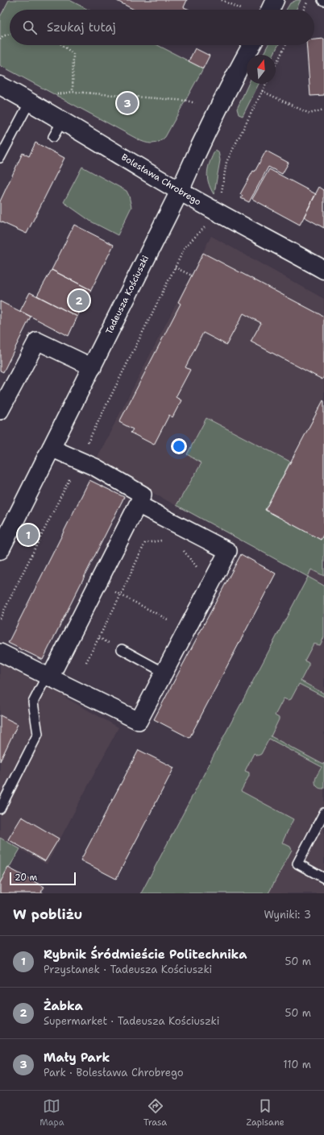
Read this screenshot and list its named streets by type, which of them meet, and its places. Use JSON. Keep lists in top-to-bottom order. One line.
{"streets":{"street":["Bolesława Chrobrego","Tadeusza Kościuszki"]},"crossings":[["Bolesława Chrobrego","Tadeusza Kościuszki"]],"scale_bar":"20 m","north":"top","page":{"search":"Szukaj tutaj","pins":["3","2","1"],"scale":"20 m","heading":["W pobliżu","Wyniki: 3"],"list":[{"mark":"1","name":"Rybnik Śródmieście Politechnika","note":"Przystanek · Tadeusza Kościuszki","value":"50 m"},{"mark":"2","name":"Żabka","note":"Supermarket · Tadeusza Kościuszki","value":"50 m"},{"mark":"3","name":"Mały Park","note":"Park · Bolesława Chrobrego","value":"110 m"}],"nav":["Mapa","Trasa","Zapisane"]}}
